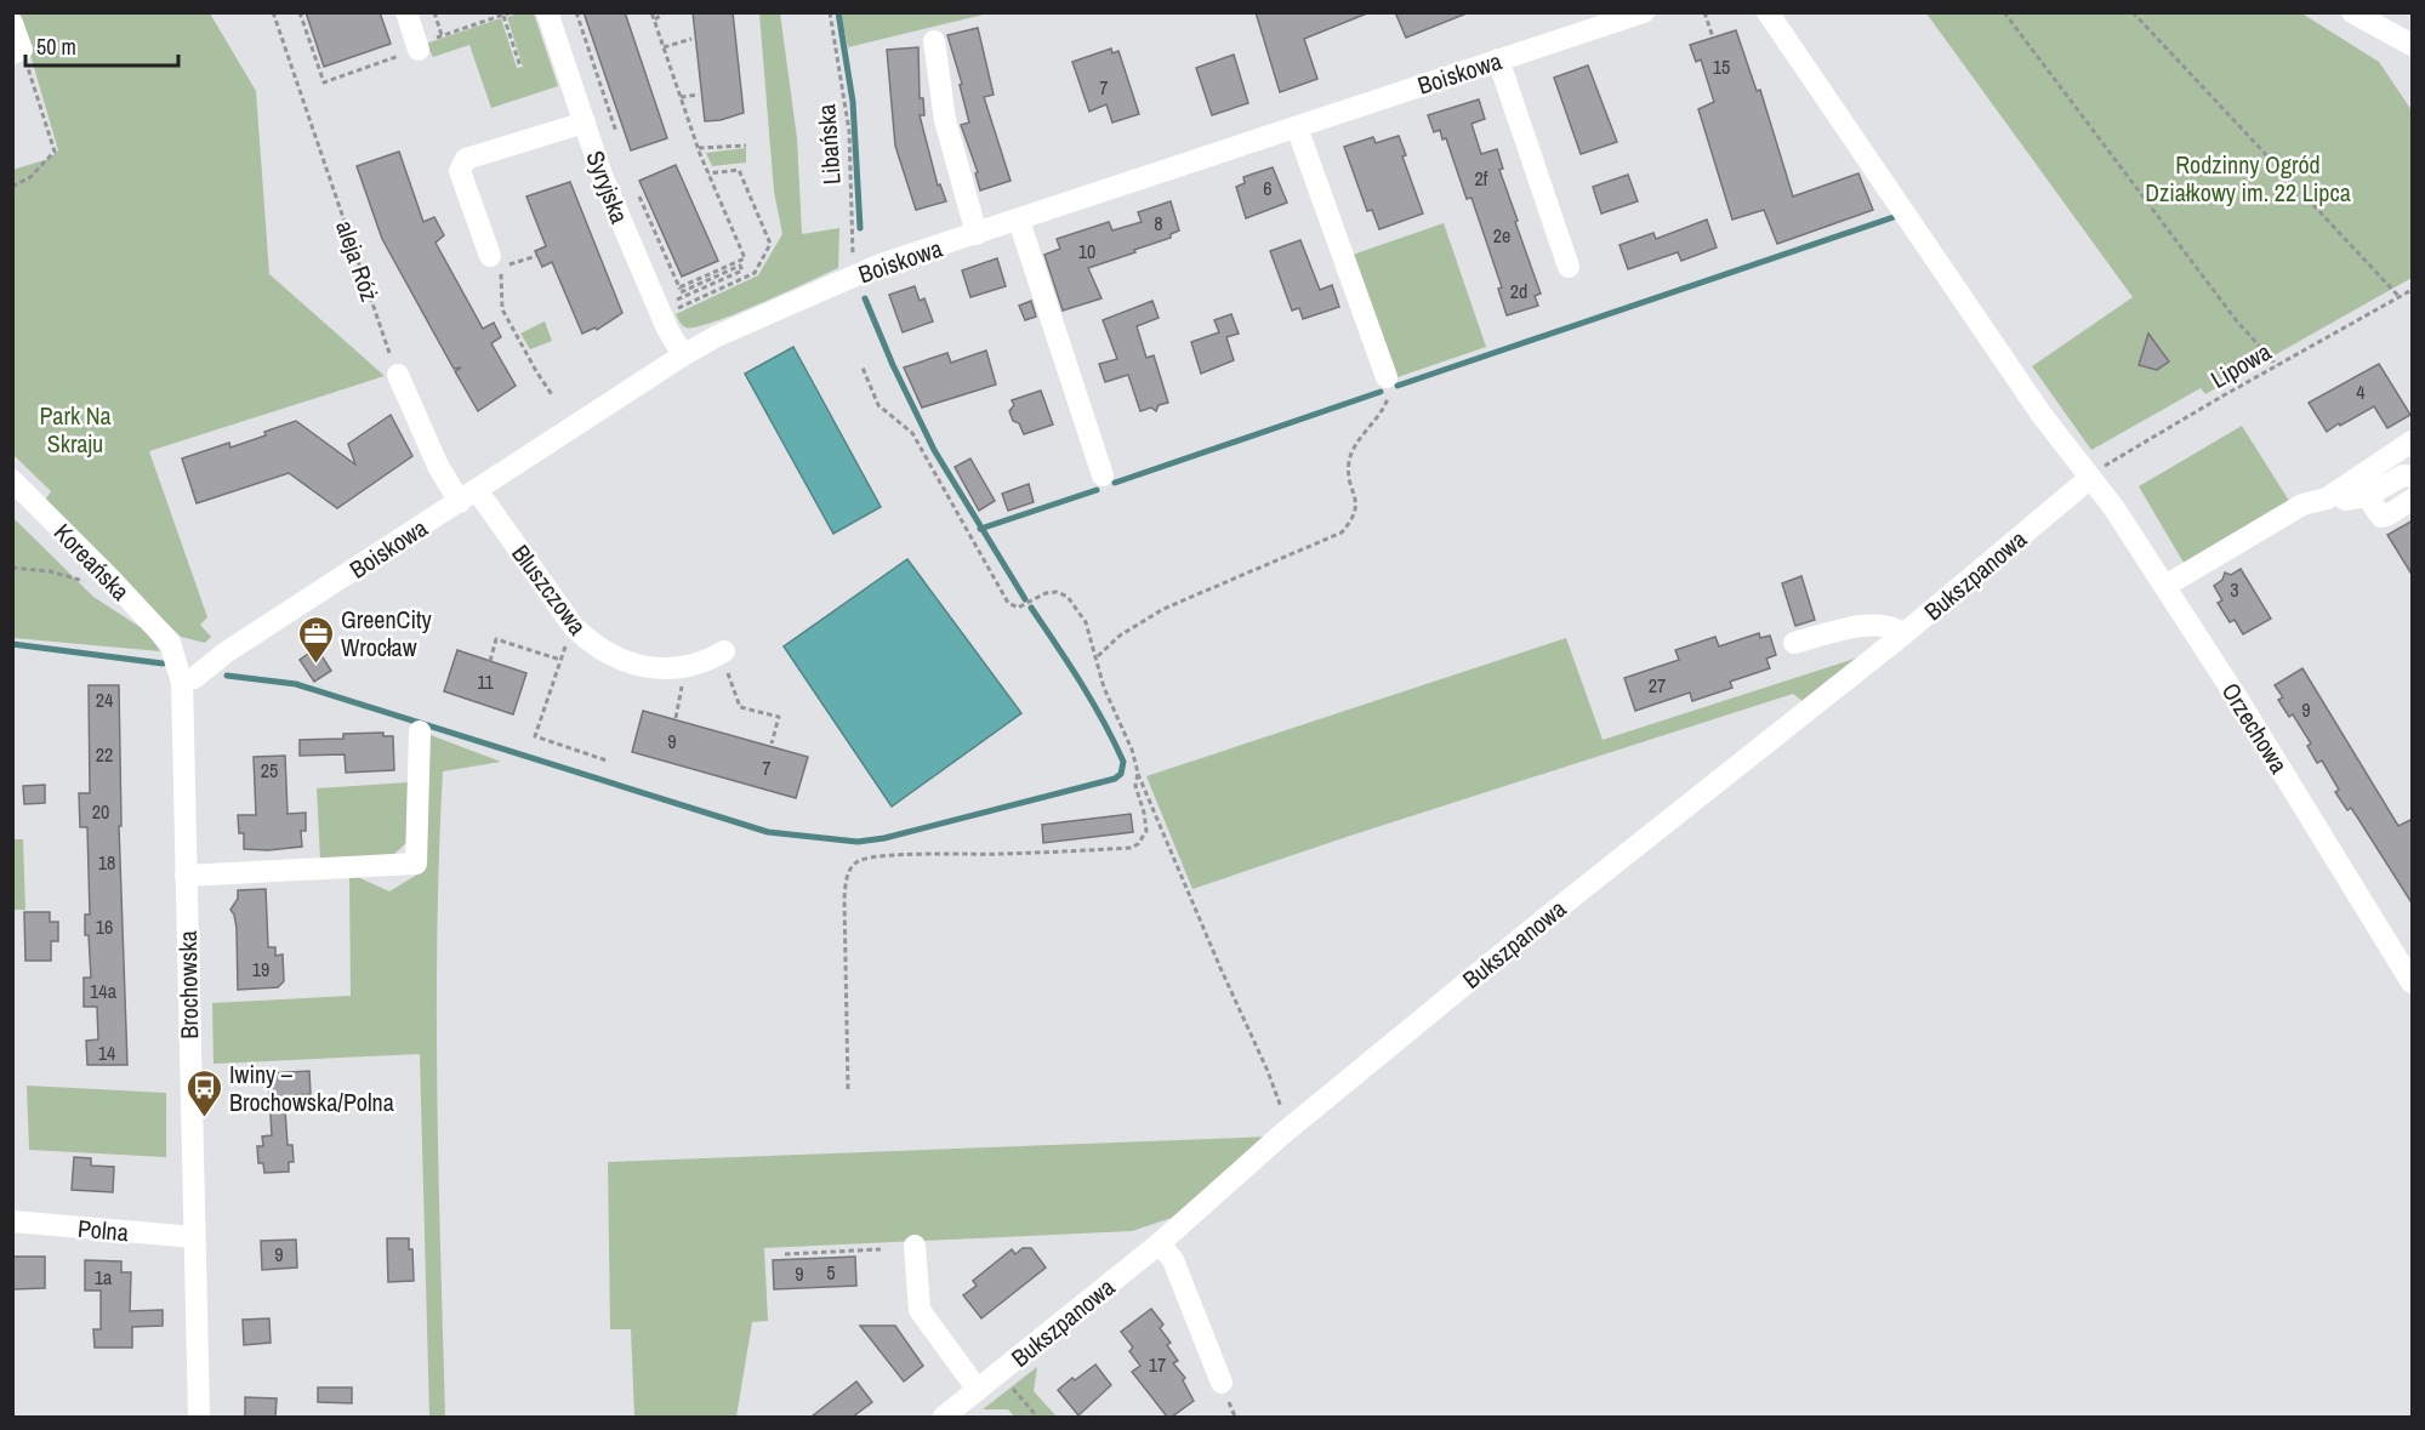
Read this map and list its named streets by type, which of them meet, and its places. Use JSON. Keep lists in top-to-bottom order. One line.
{"streets":{"street":["Boiskowa","Syryjska","Koreańska","Bukszpanowa","Bluszczowa","Orzechowa","Brochowska","Polna"],"path":["Libańska","aleja Róż","Lipowa"]},"crossings":[["Boiskowa","Libańska"],["Boiskowa","Syryjska"],["Boiskowa","Bluszczowa"],["Boiskowa","Brochowska"],["Lipowa","Bukszpanowa"],["Lipowa","Orzechowa"],["Koreańska","Brochowska"],["Bukszpanowa","Orzechowa"],["Brochowska","Polna"]],"parks":["Rodzinny Ogród Działkowy im. 22 Lipca","Park Na Skraju"],"places":{"office":["GreenCity Wrocław"],"bus stop":["Iwiny – Brochowska/Polna"]},"house_numbers":["15","7","2f","6","8","2e","10","2d","4","3","11","27","24","9","9","22","7","25","20","18","16","19","14a","14","9","5","9","1a","17"],"scale_bar":"50 m"}
